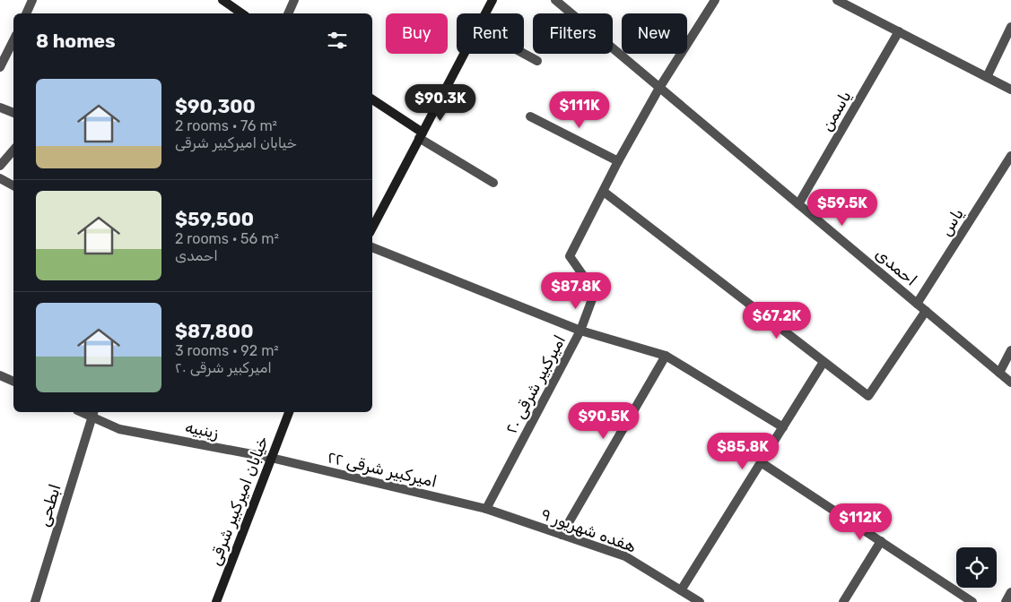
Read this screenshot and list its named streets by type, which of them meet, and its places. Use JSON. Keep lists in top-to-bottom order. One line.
{"streets":{"main road":["خیابان امیرکبیر شرقی"],"street":["یاسمن","یاس","احمدی","امیرکبیر شرقی ۲۰","زینبیه","امیرکبیر شرقی ۲۲","ابطحی","هفده شهریور ۹"]},"crossings":[["یاسمن","احمدی"],["یاس","احمدی"],["امیرکبیر شرقی ۲۰","امیرکبیر شرقی ۲۲"],["امیرکبیر شرقی ۲۰","هفده شهریور ۹"],["زینبیه","امیرکبیر شرقی ۲۲"],["زینبیه","خیابان امیرکبیر شرقی"],["زینبیه","ابطحی"],["امیرکبیر شرقی ۲۲","خیابان امیرکبیر شرقی"],["امیرکبیر شرقی ۲۲","هفده شهریور ۹"]],"page":{"chip":["Buy","Rent","Filters","New"],"heading":"8 homes","list":[{"name":"$90,300","note":"2 rooms · 76 m² · خیابان امیرکبیر شرقی"},{"name":"$59,500","note":"2 rooms · 56 m² · احمدی"},{"name":"$87,800","note":"3 rooms · 92 m² · امیرکبیر شرقی ۲۰"}],"price":["$90.3K","$111K","$59.5K","$87.8K","$67.2K","$90.5K","$85.8K","$112K"]}}
